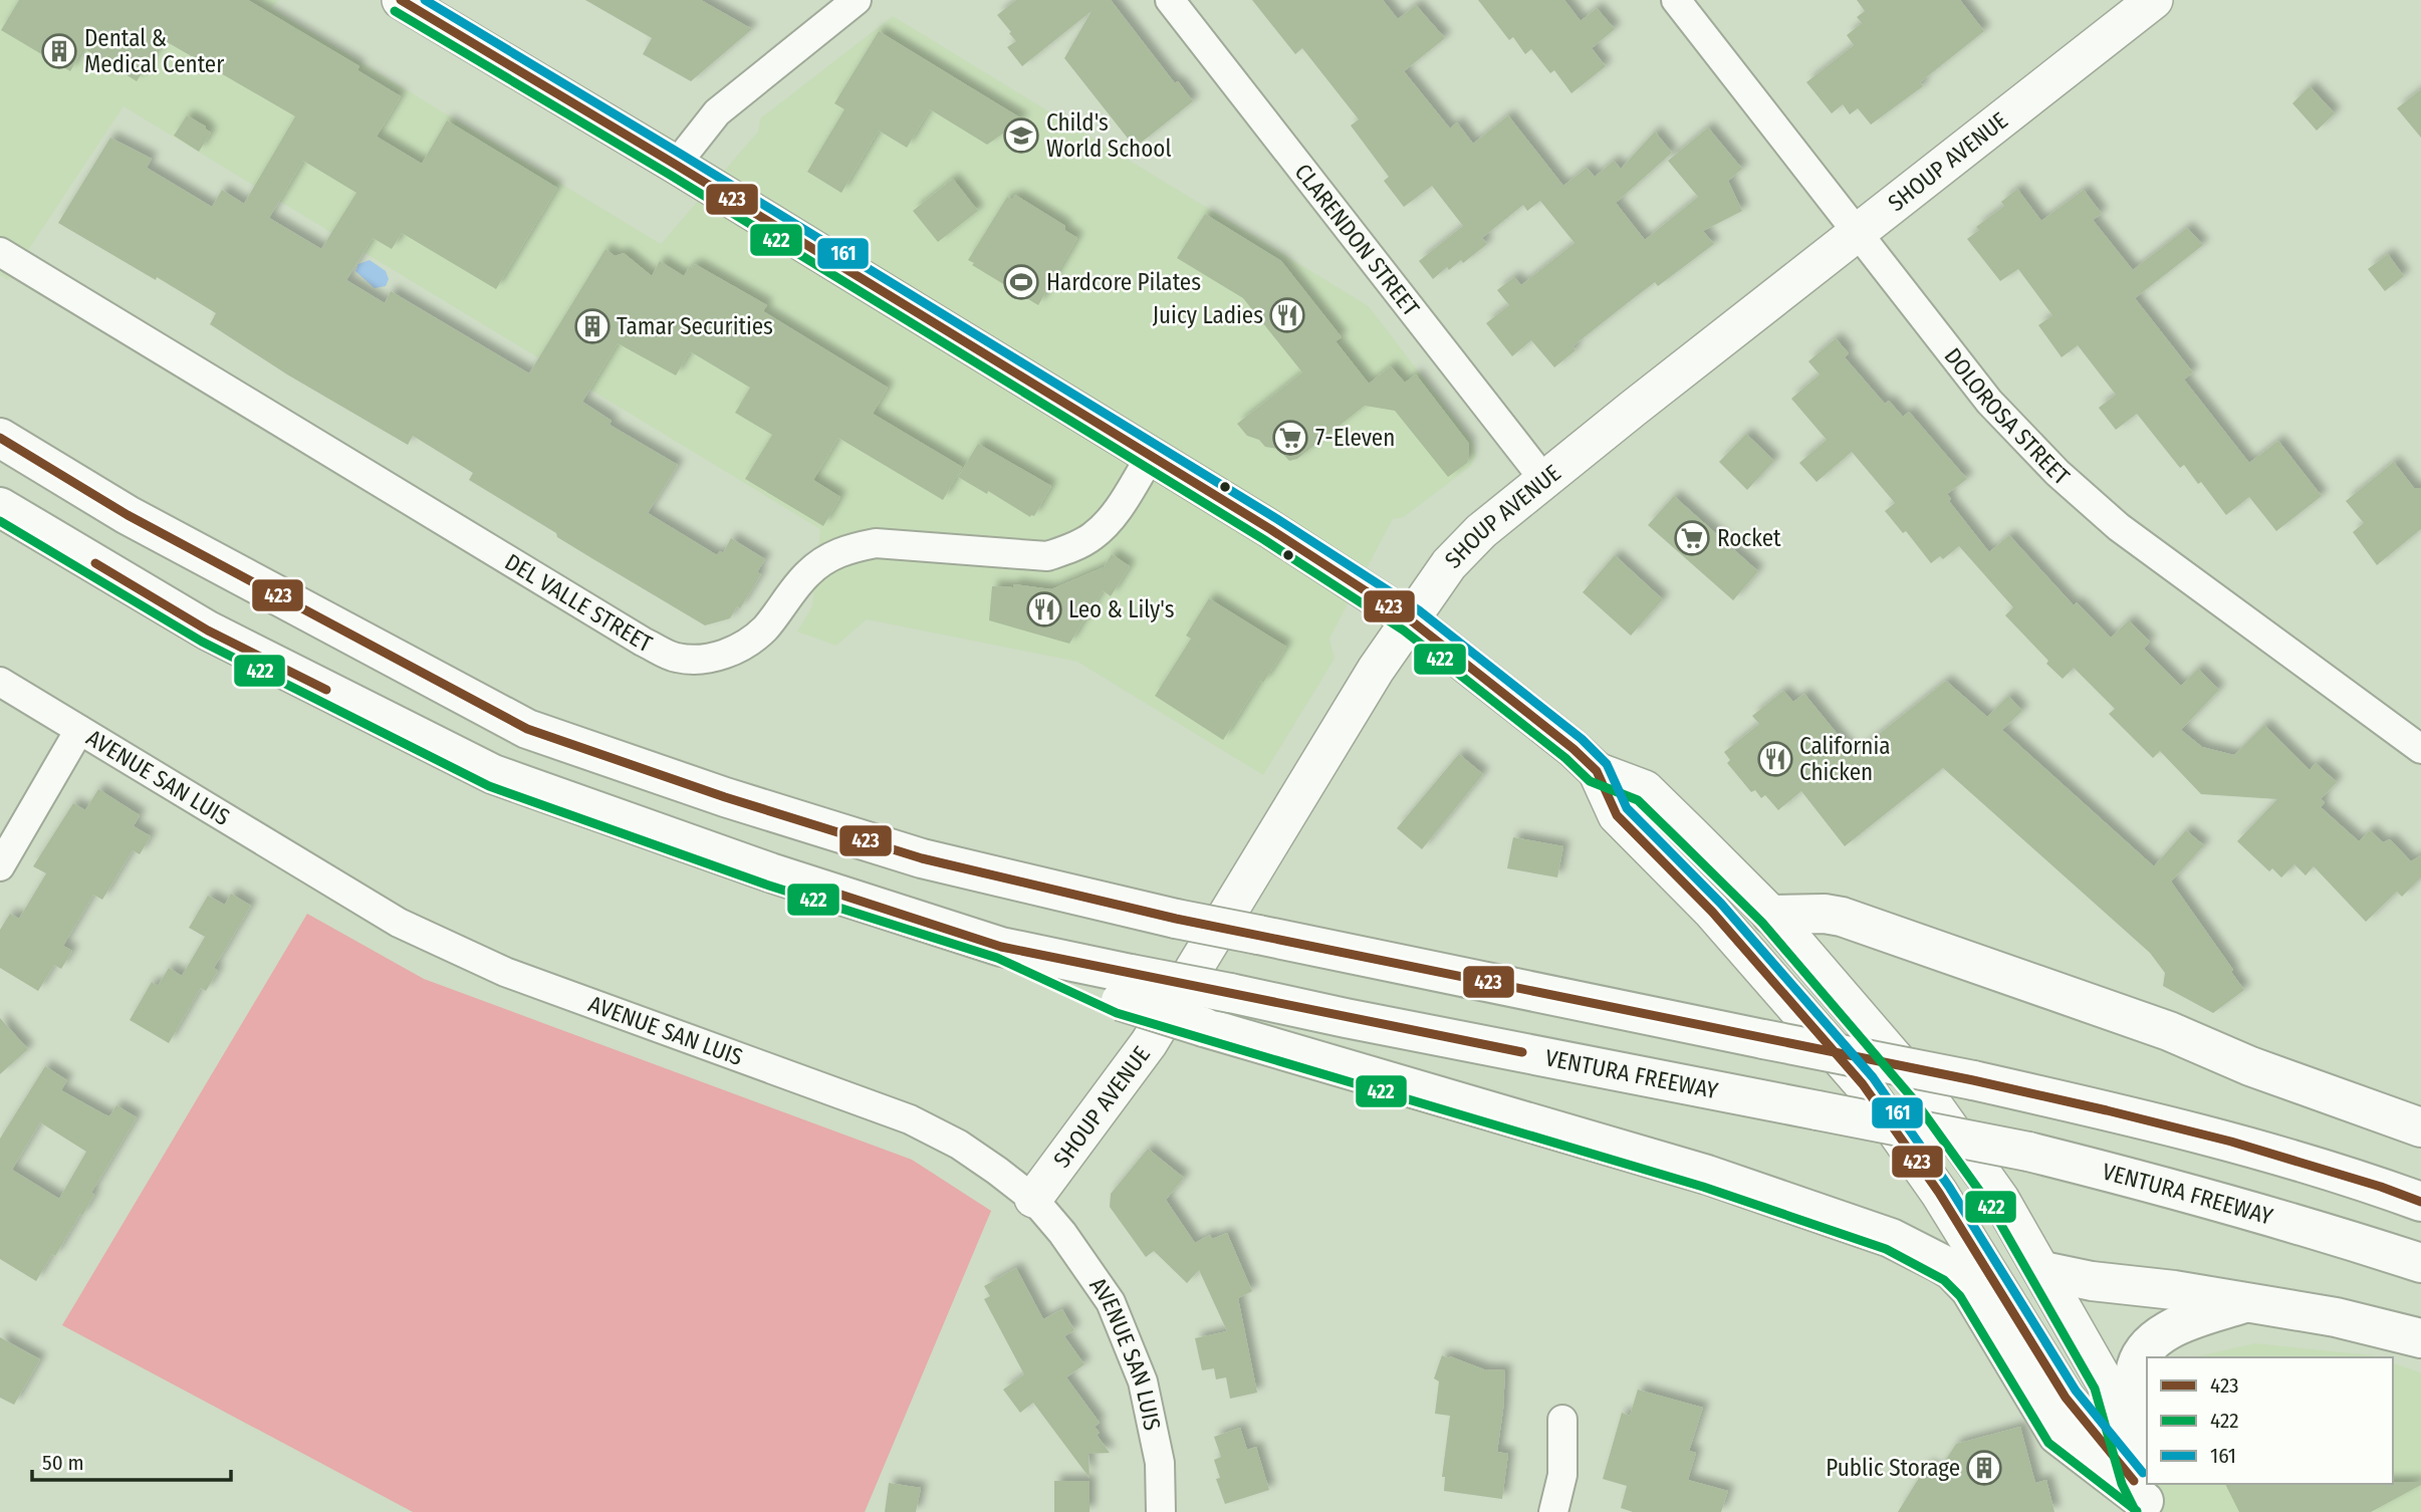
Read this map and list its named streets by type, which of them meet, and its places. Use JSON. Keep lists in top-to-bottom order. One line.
{"streets":{"highway":["VENTURA FREEWAY"],"main road":["SHOUP AVENUE"],"street":["CLARENDON STREET","DOLOROSA STREET","DEL VALLE STREET","AVENUE SAN LUIS"]},"crossings":[["SHOUP AVENUE","CLARENDON STREET"],["SHOUP AVENUE","DOLOROSA STREET"],["SHOUP AVENUE","AVENUE SAN LUIS"]],"places":{"building":["Dental & Medical Center","Tamar Securities","Public Storage"],"school or university":["Child's World School"],"sports":["Hardcore Pilates"],"restaurant":["Juicy Ladies","Leo & Lily's","California Chicken"],"supermarket":["7-Eleven","Rocket"]},"lines":["transit line 423","transit line 161","transit line 422"],"legend":["423","422","161"],"scale_bar":"50 m"}
